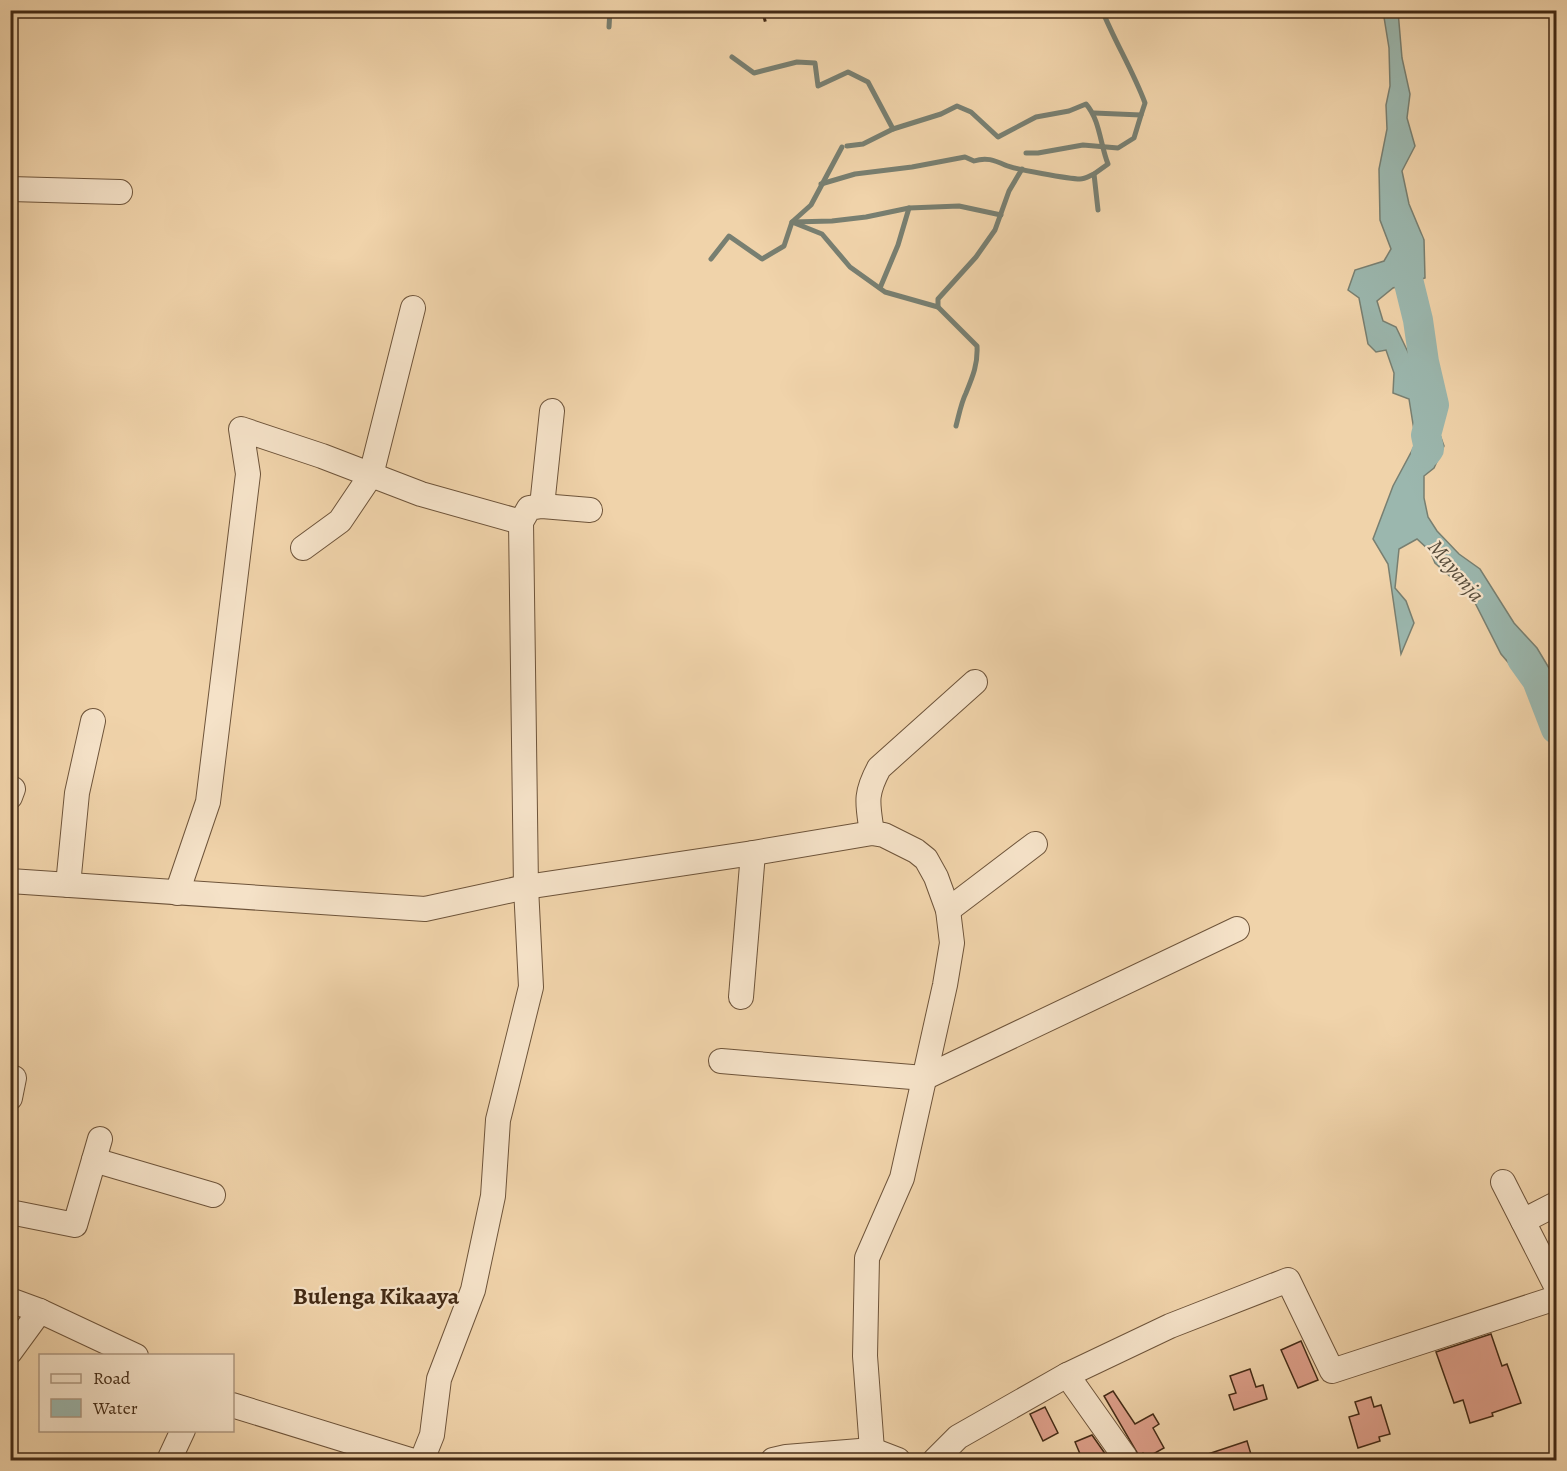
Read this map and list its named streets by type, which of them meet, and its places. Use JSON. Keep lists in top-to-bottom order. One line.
{"districts":["Bulenga Kikaaya"],"water":["Mayanja"],"legend":["Road","Water"]}
